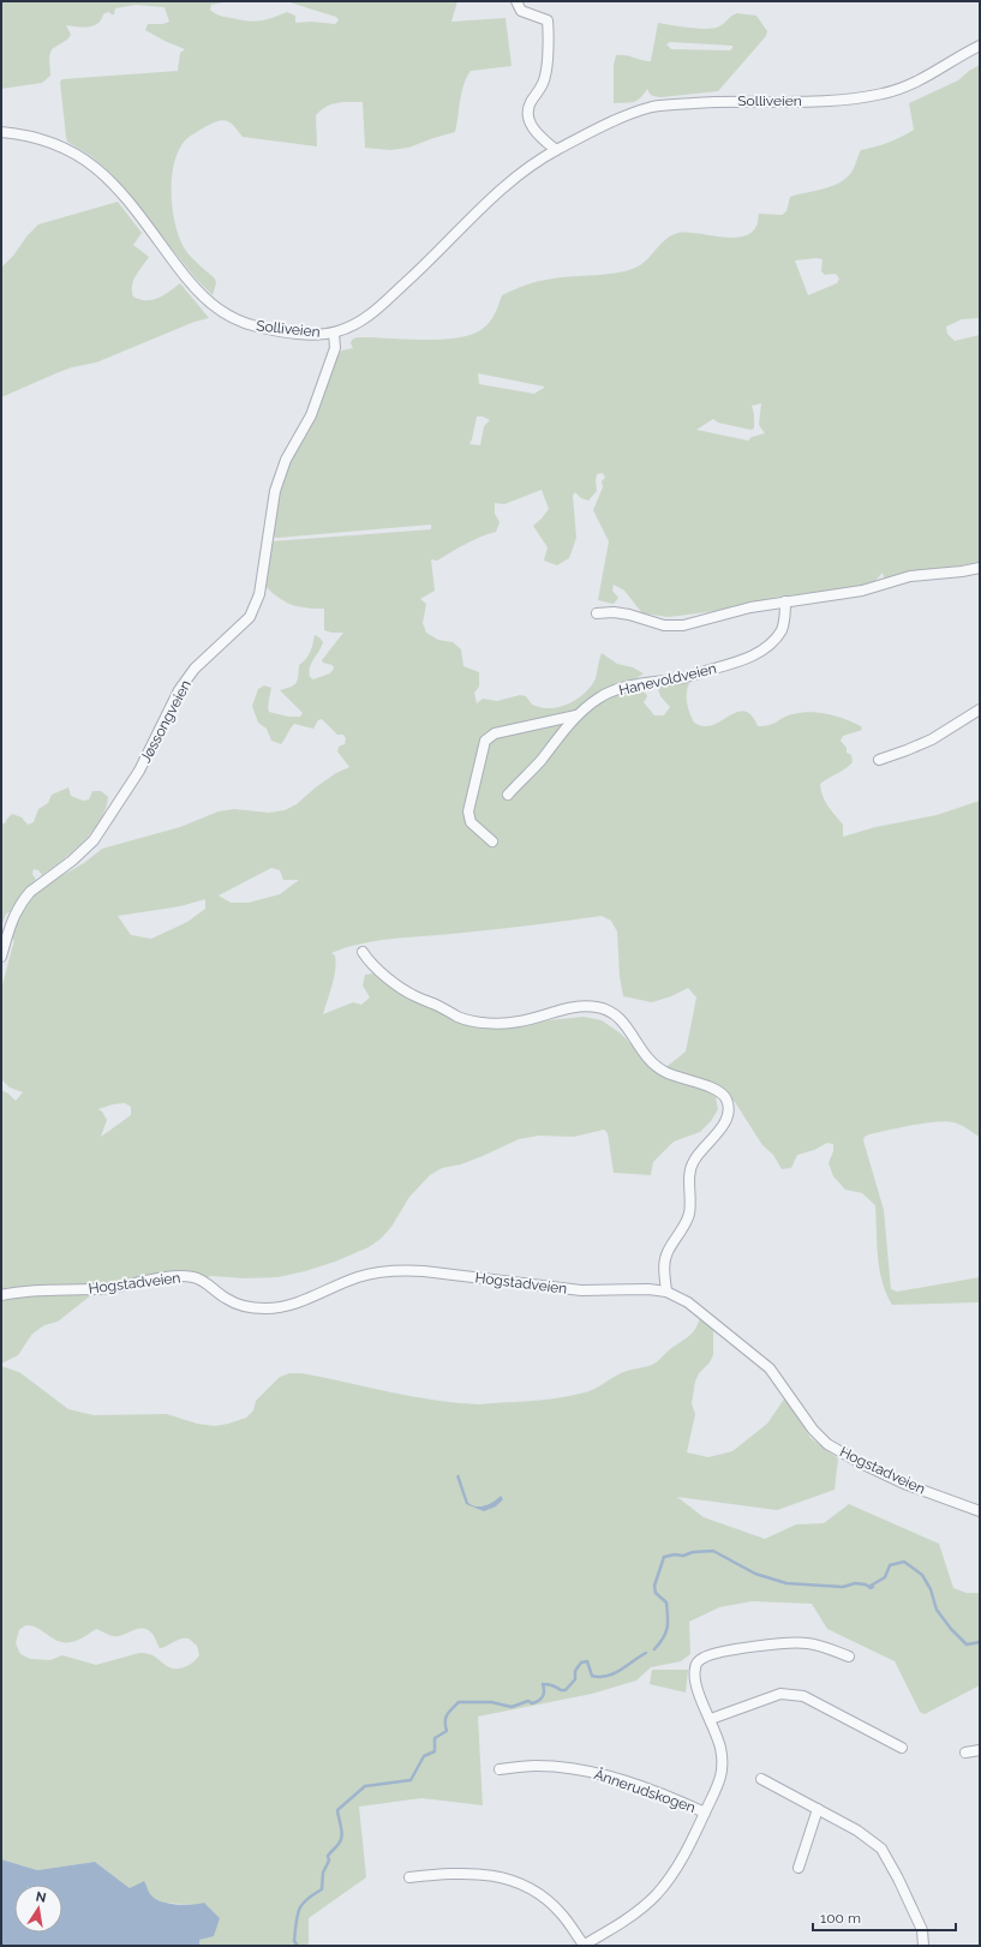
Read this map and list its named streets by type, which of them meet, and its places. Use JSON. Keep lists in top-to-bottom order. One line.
{"streets":{"street":["Solliveien","Hanevoldveien","Jøssongveien","Hogstadveien","Ånnerudskogen"]},"crossings":[["Solliveien","Jøssongveien"]],"scale_bar":"100 m","north":"top"}
